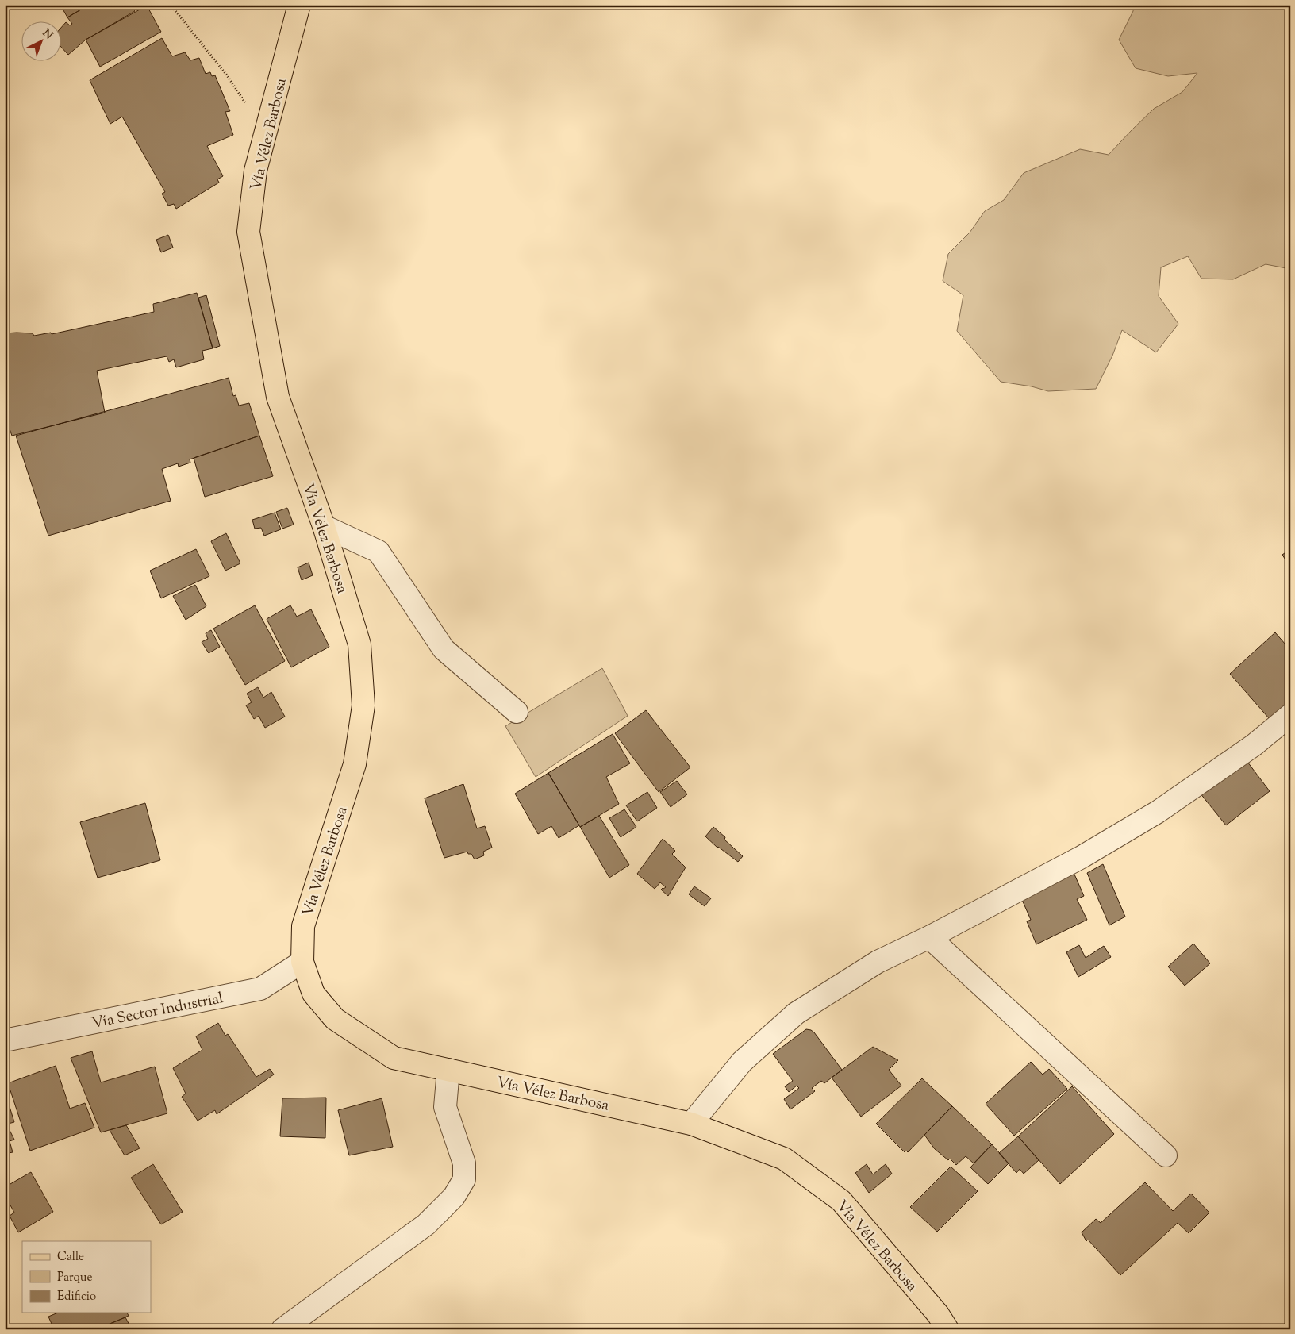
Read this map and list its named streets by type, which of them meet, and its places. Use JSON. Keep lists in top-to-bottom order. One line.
{"streets":{"main road":["Vía Vélez Barbosa"],"street":["Vía Sector Industrial"]},"crossings":[["Vía Vélez Barbosa","Vía Sector Industrial"]],"legend":["Calle","Parque","Edificio"],"north":"top right"}
